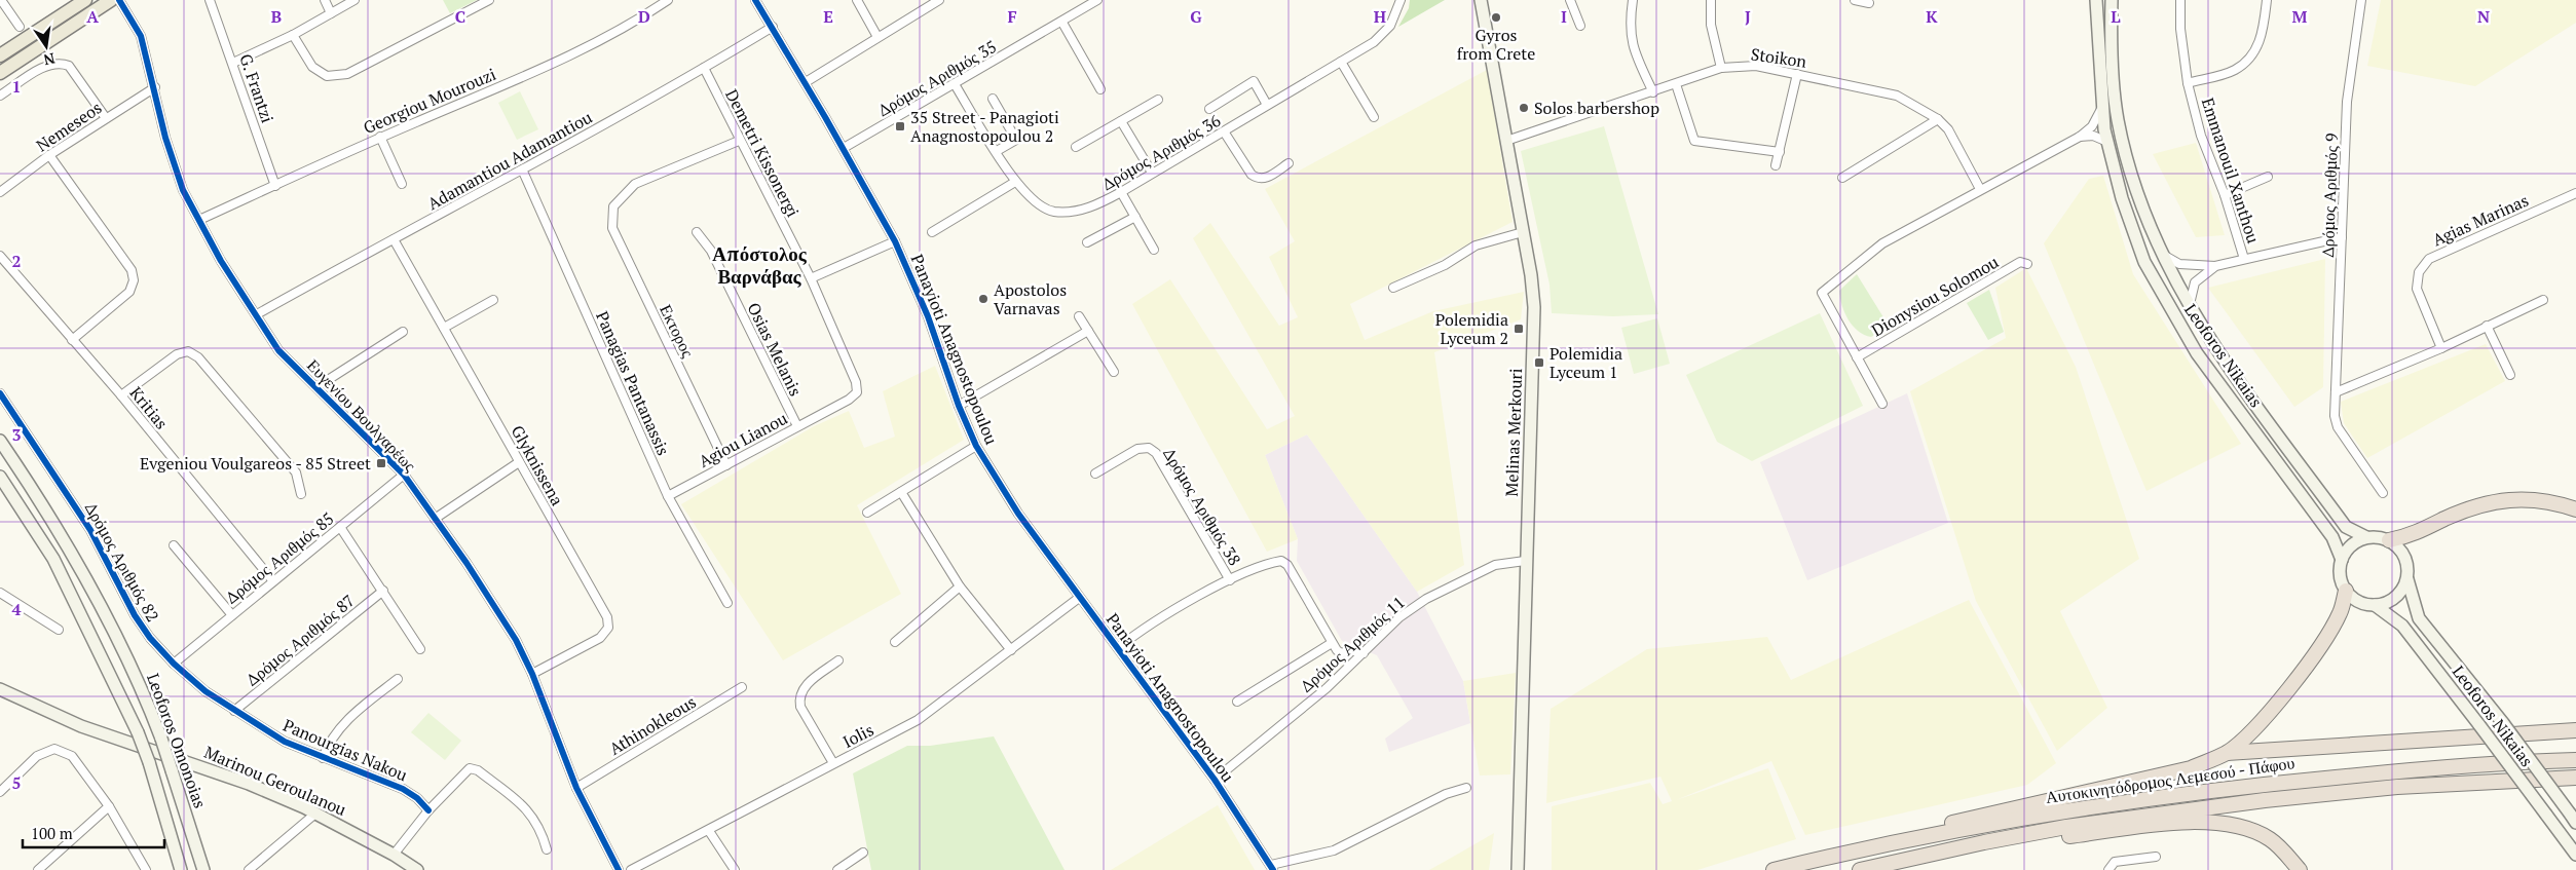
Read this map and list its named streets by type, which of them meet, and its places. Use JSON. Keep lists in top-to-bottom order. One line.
{"streets":{"highway":["Αυτοκινητόδρομος Λεμεσού - Πάφου"],"main road":["Leoforos Nikaias","Melinas Merkouri","Leoforos Omonoias","Marinou Geroulanou"],"street":["Stoikon","Δρόμος Αριθμός 35","G. Frantzi","Georgiou Mourouzi","Nemeseos","Δρόμος Αριθμός 36","Demetri Kissonergi","Adamantiou Adamantiou","Emmanouil Xanthou","Δρόμος Αριθμός 9","Agias Marinas","Dionysiou Solomou","Εκτορος","Osias Melanis","Panayioti Anagnostopoulou","Panagias Pantanassis","Kritias","Ευγενίου Βουλγαρέως","Agiou Lianou","Glyknissena","Δρόμος Αριθμός 38","Δρόμος Αριθμός 85","Δρόμος Αριθμός 82","Δρόμος Αριθμός 87","Δρόμος Αριθμός 11","Athinokleous","Iolis","Panourgias Nakou"]},"crossings":[["Stoikon","Melinas Merkouri"],["Δρόμος Αριθμός 35","Δρόμος Αριθμός 36"],["Δρόμος Αριθμός 35","Panayioti Anagnostopoulou"],["G. Frantzi","Georgiou Mourouzi"],["Georgiou Mourouzi","Ευγενίου Βουλγαρέως"],["Nemeseos","Ευγενίου Βουλγαρέως"],["Demetri Kissonergi","Adamantiou Adamantiou"],["Demetri Kissonergi","Εκτορος"],["Demetri Kissonergi","Agiou Lianou"],["Adamantiou Adamantiou","Panayioti Anagnostopoulou"],["Adamantiou Adamantiou","Panagias Pantanassis"],["Adamantiou Adamantiou","Ευγενίου Βουλγαρέως"],["Adamantiou Adamantiou","Glyknissena"],["Εκτορος","Agiou Lianou"],["Osias Melanis","Agiou Lianou"],["Panayioti Anagnostopoulou","Δρόμος Αριθμός 11"],["Panayioti Anagnostopoulou","Iolis"],["Panagias Pantanassis","Agiou Lianou"],["Kritias","Δρόμος Αριθμός 85"],["Ευγενίου Βουλγαρέως","Glyknissena"],["Ευγενίου Βουλγαρέως","Δρόμος Αριθμός 85"],["Ευγενίου Βουλγαρέως","Athinokleous"],["Melinas Merkouri","Δρόμος Αριθμός 11"],["Δρόμος Αριθμός 85","Δρόμος Αριθμός 82"],["Δρόμος Αριθμός 85","Panourgias Nakou"],["Δρόμος Αριθμός 82","Panourgias Nakou"],["Δρόμος Αριθμός 87","Panourgias Nakou"]],"districts":["Απόστολος Βαρνάβας"],"places":{"other":["Gyros from Crete","Solos barbershop","Apostolos Varnavas"],"transit":["35 Street - Panagioti Anagnostopoulou 2","Polemidia Lyceum 2","Polemidia Lyceum 1","Evgeniou Voulgareos - 85 Street"]},"scale_bar":"100 m","north":"bottom","grid":{"columns":["A","B","C","D","E","F","G","H","I","J","K","L","M","N"],"rows":["1","2","3","4","5"]}}
